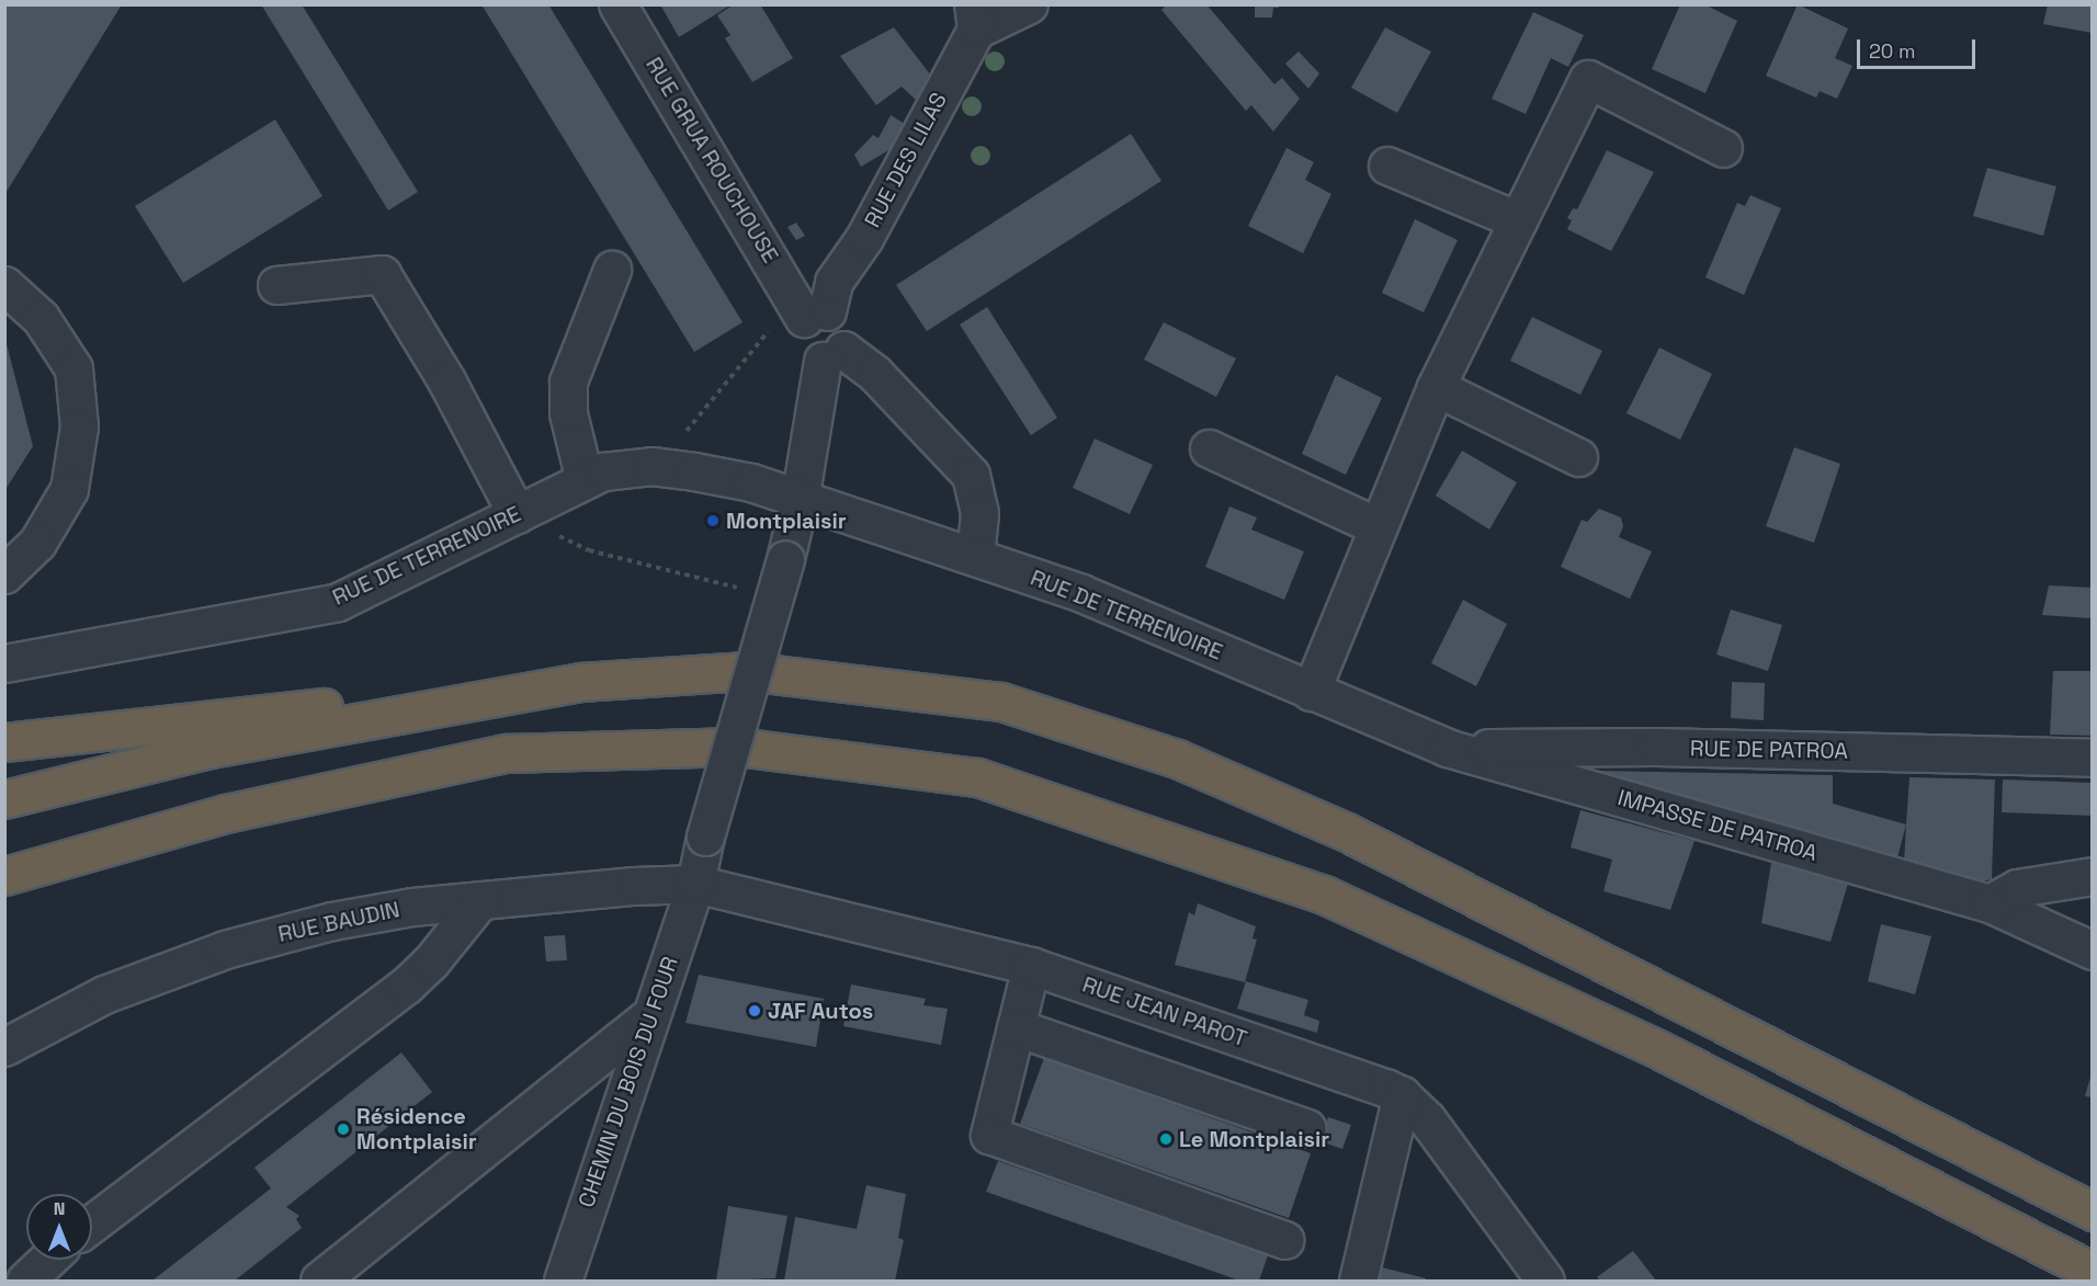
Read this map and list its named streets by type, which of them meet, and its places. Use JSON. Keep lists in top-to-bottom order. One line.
{"streets":{"street":["RUE GRUA ROUCHOUSE","RUE DES LILAS","RUE DE TERRENOIRE","RUE DE PATROA","IMPASSE DE PATROA","RUE BAUDIN","RUE JEAN PAROT","CHEMIN DU BOIS DU FOUR"]},"crossings":[["RUE GRUA ROUCHOUSE","RUE DES LILAS"],["RUE DE TERRENOIRE","RUE DE PATROA"],["RUE DE TERRENOIRE","IMPASSE DE PATROA"],["RUE DE PATROA","IMPASSE DE PATROA"],["RUE BAUDIN","RUE JEAN PAROT"],["RUE BAUDIN","CHEMIN DU BOIS DU FOUR"],["RUE JEAN PAROT","CHEMIN DU BOIS DU FOUR"]],"places":["Montplaisir","JAF Autos","Résidence Montplaisir","Le Montplaisir"],"scale_bar":"20 m","north":"top"}
